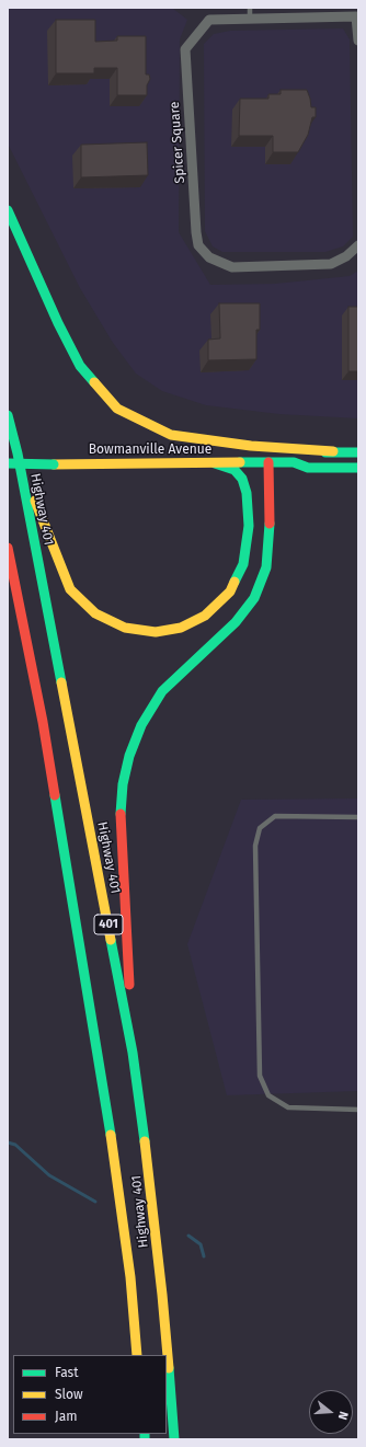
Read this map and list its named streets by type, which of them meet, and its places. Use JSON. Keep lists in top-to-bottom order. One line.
{"streets":{"main road":["Bowmanville Avenue","Highway 401","401"],"street":["Spicer Square"]},"legend":["Fast","Slow","Jam"],"north":"right"}
